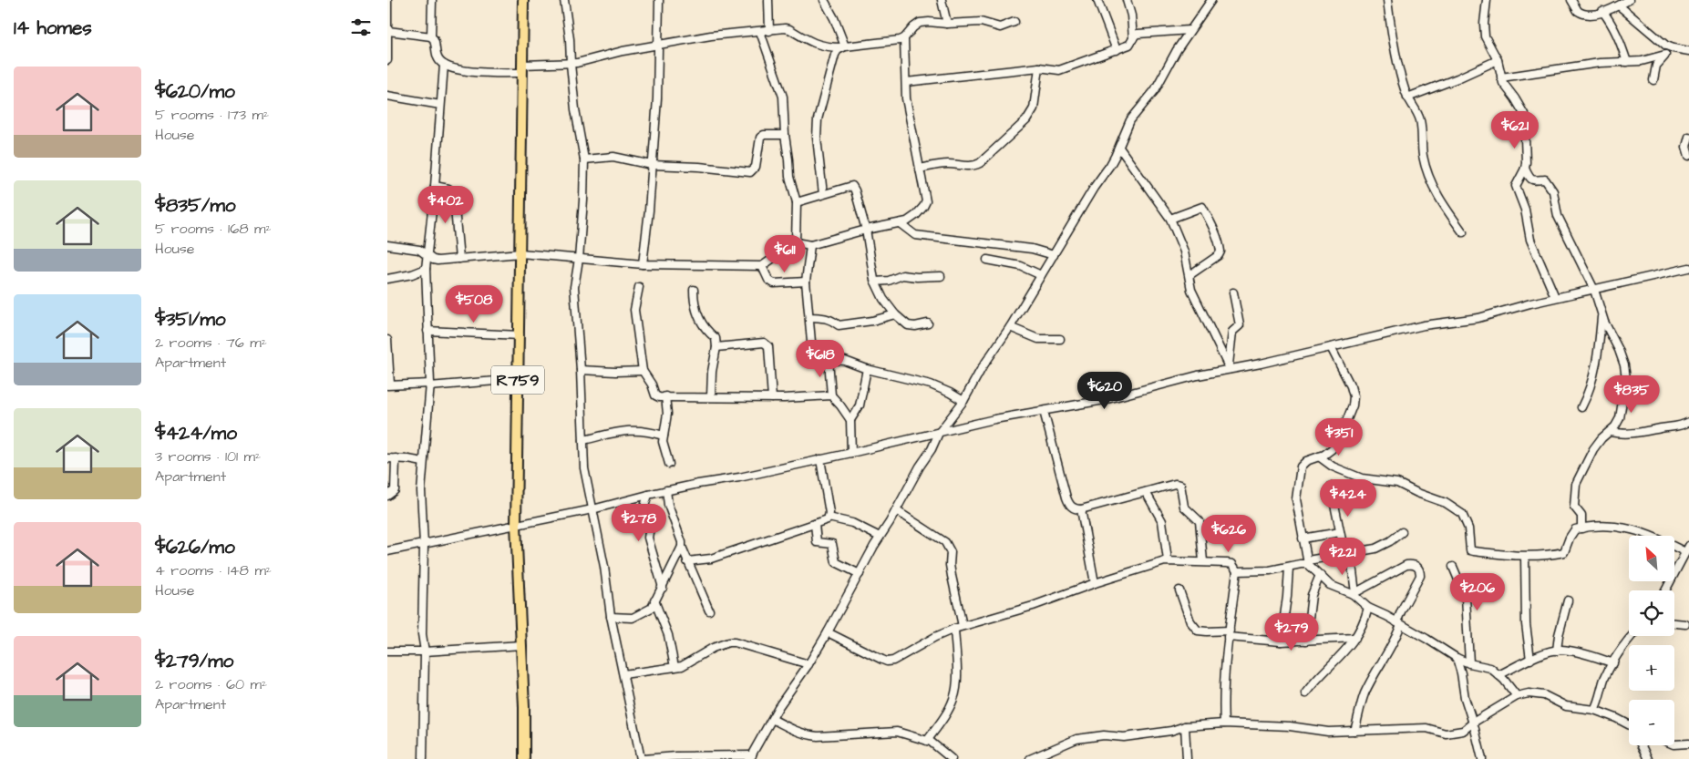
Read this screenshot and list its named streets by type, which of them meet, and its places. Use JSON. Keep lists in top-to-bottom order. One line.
{"streets":{"main road":["R759"]},"north":"top left","page":{"heading":"14 homes","list":[{"name":"$620/mo","note":"5 rooms · 173 m² · House"},{"name":"$835/mo","note":"5 rooms · 168 m² · House"},{"name":"$351/mo","note":"2 rooms · 76 m² · Apartment"},{"name":"$424/mo","note":"3 rooms · 101 m² · Apartment"},{"name":"$626/mo","note":"4 rooms · 148 m² · House"},{"name":"$279/mo","note":"2 rooms · 60 m² · Apartment"}],"price":["$621","$402","$611","$508","$618","$620","$835","$351","$424","$278","$626","$221","$206","$279"],"map_buttons":["+","−"]}}
